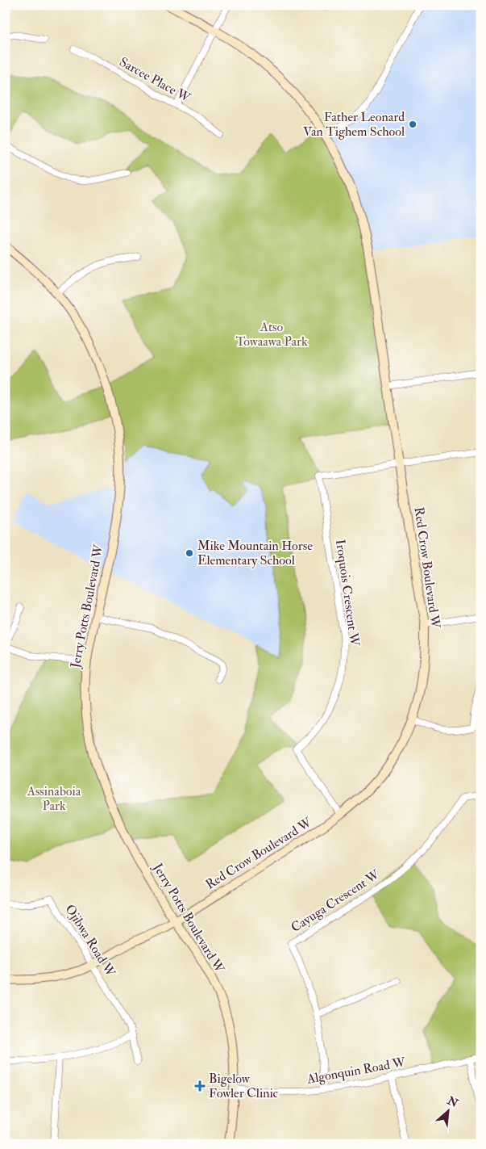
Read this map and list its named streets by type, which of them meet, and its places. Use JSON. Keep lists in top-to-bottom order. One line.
{"streets":{"street":["Sarcee Place W","Red Crow Boulevard W","Iroquois Crescent W","Jerry Potts Boulevard W","Cayuga Crescent W","Ojibwa Road W","Algonquin Road W"]},"crossings":[["Red Crow Boulevard W","Iroquois Crescent W"],["Red Crow Boulevard W","Jerry Potts Boulevard W"],["Red Crow Boulevard W","Ojibwa Road W"],["Jerry Potts Boulevard W","Algonquin Road W"],["Cayuga Crescent W","Algonquin Road W"]],"parks":["Atso Towaawa Park","Assinaboia Park"],"places":{"other":["Father Leonard Van Tighem School","Mike Mountain Horse Elementary School"],"health":["Bigelow Fowler Clinic"]},"north":"top right"}
